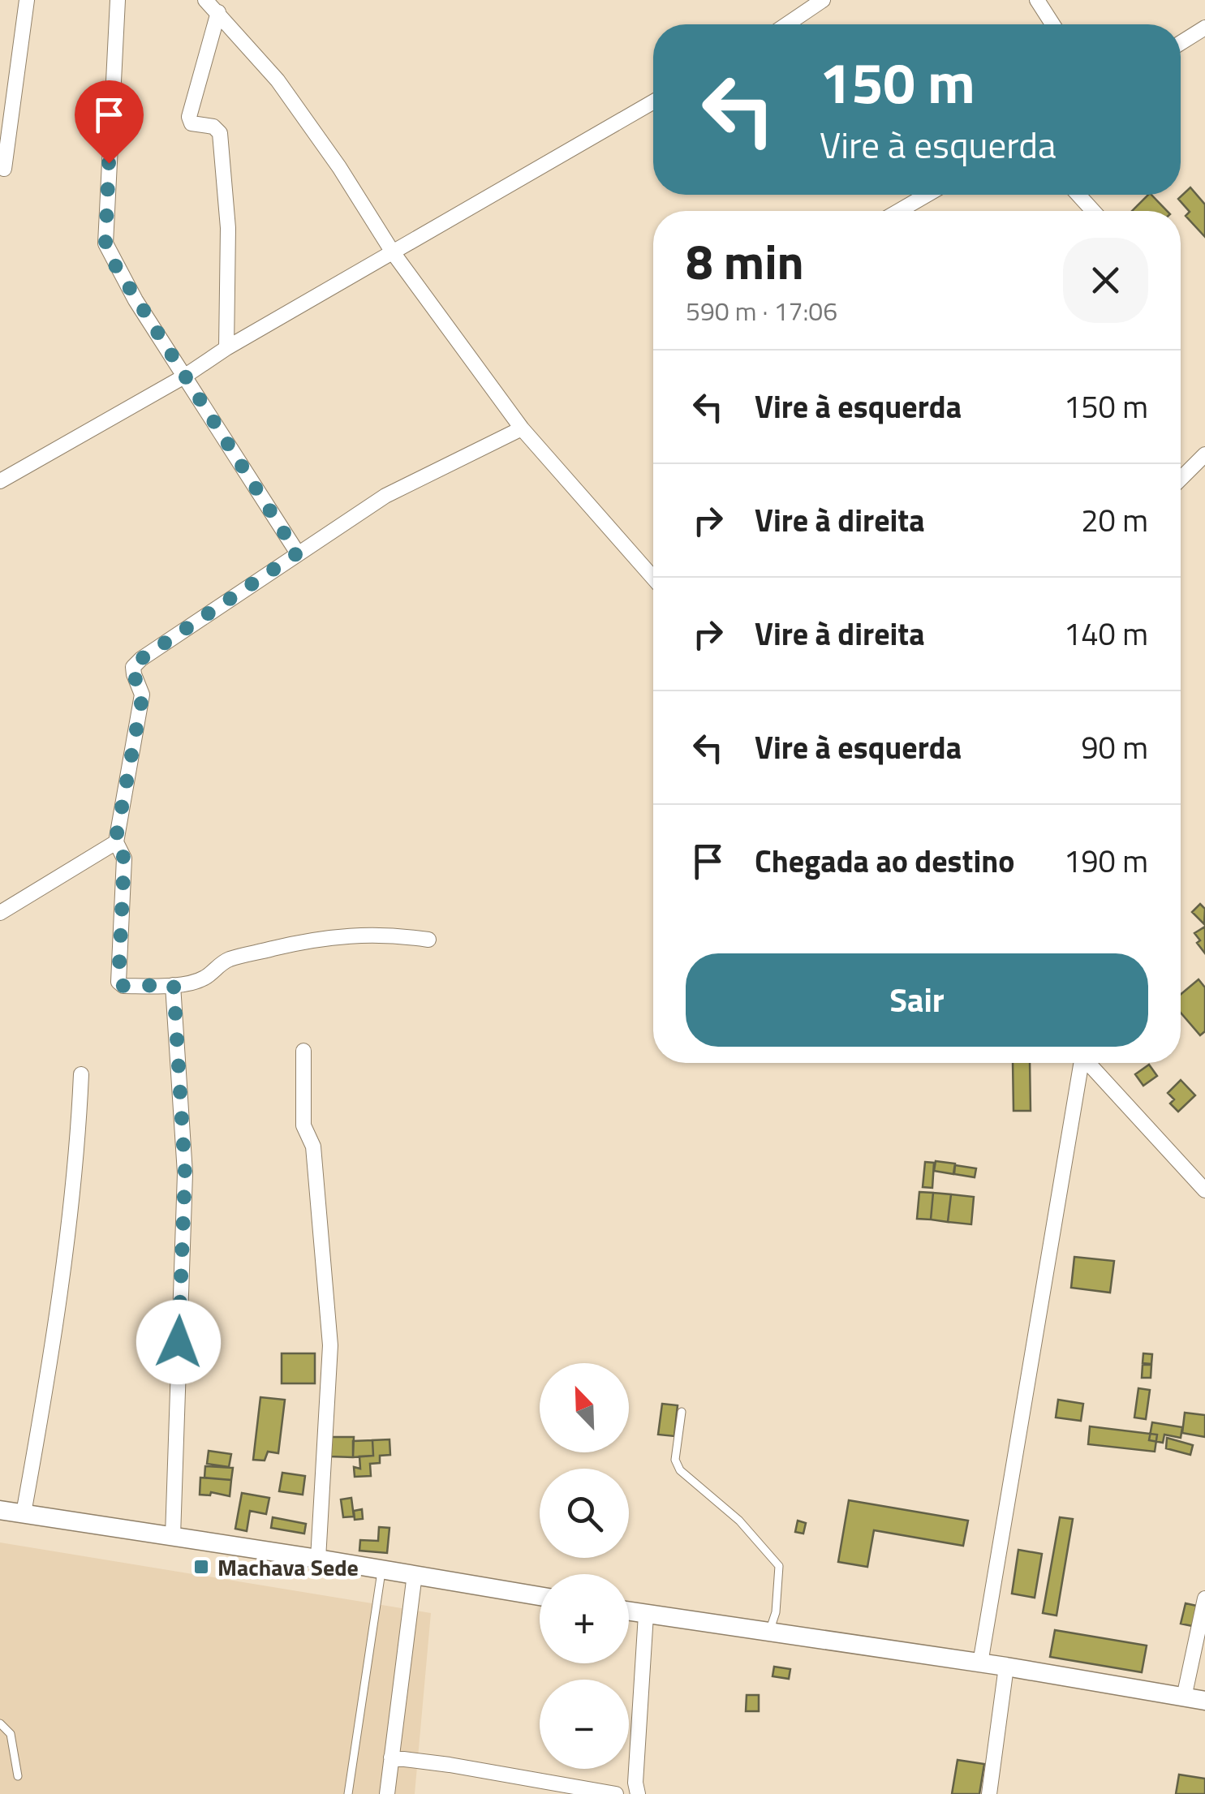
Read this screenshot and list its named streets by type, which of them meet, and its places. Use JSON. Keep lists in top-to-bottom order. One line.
{"places":{"transit":["Machava Sede"]},"north":"top left","page":{"turn":["150 m","Vire à esquerda"],"heading":["8 min","590 m · 17:06"],"list":[{"name":"Vire à esquerda","value":"150 m"},{"name":"Vire à direita","value":"20 m"},{"name":"Vire à direita","value":"140 m"},{"name":"Vire à esquerda","value":"90 m"},{"name":"Chegada ao destino","value":"190 m"}],"buttons":"Sair","map_buttons":["+","−"]}}
